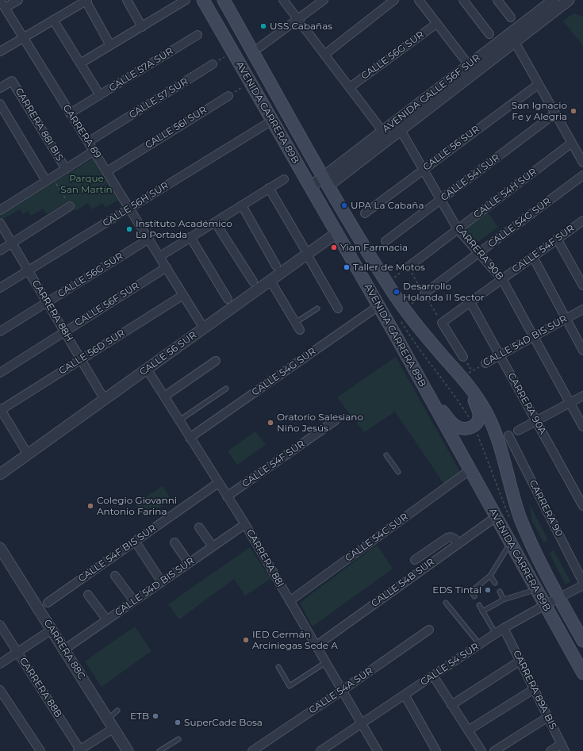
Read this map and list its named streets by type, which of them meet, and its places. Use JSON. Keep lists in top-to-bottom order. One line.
{"streets":{"main road":["AVENIDA CARRERA 89B"],"street":["CALLE 56G SUR","CALLE 57A SUR","AVENIDA CALLE 56F SUR","CALLE 57 SUR","CARRERA 88I BIS","CALLE 56I SUR","CARRERA 89","CALLE 56 SUR","CALLE 54I SUR","CALLE 54H SUR","CALLE 56H SUR","CALLE 54G SUR","CALLE 54F SUR","CARRERA 90B","CALLE 56F SUR","CARRERA 88H","CALLE 54D BIS SUR","CALLE 56D SUR","CARRERA 90A","CARRERA 90","CALLE 54C SUR","CALLE 54F BIS SUR","CARRERA 88I","CALLE 54B SUR","CARRERA 88C","CALLE 54 SUR","CARRERA 88B","CARRERA 89A BIS","CALLE 54A SUR"]},"crossings":[["CALLE 56G SUR","CARRERA 89"],["CALLE 56G SUR","CARRERA 88H"],["CALLE 57A SUR","CARRERA 89"],["AVENIDA CALLE 56F SUR","AVENIDA CARRERA 89B"],["AVENIDA CALLE 56F SUR","CARRERA 90B"],["CALLE 57 SUR","CARRERA 89"],["AVENIDA CARRERA 89B","CALLE 56 SUR"],["AVENIDA CARRERA 89B","CALLE 56H SUR"],["AVENIDA CARRERA 89B","CALLE 54G SUR"],["AVENIDA CARRERA 89B","CALLE 54 SUR"],["CALLE 56I SUR","CARRERA 89"],["CARRERA 89","CALLE 56 SUR"],["CARRERA 89","CALLE 56H SUR"],["CARRERA 89","CALLE 56F SUR"],["CARRERA 89","CALLE 56D SUR"],["CALLE 56 SUR","CARRERA 90B"],["CALLE 56 SUR","CARRERA 88H"],["CALLE 56 SUR","CARRERA 88I"],["CALLE 54I SUR","CARRERA 90B"],["CALLE 54H SUR","CARRERA 90B"],["CALLE 56H SUR","CARRERA 88H"],["CALLE 54G SUR","CARRERA 90B"],["CALLE 54G SUR","CARRERA 88I"],["CALLE 54F SUR","CARRERA 90B"],["CALLE 54F SUR","CARRERA 90A"],["CALLE 54F SUR","CARRERA 88I"],["CARRERA 90B","CALLE 54D BIS SUR"],["CALLE 56F SUR","CARRERA 88H"],["CARRERA 88H","CALLE 56D SUR"],["CALLE 54D BIS SUR","CARRERA 90A"],["CALLE 54D BIS SUR","CARRERA 88I"],["CALLE 54D BIS SUR","CARRERA 88C"],["CALLE 54C SUR","CARRERA 88I"],["CALLE 54F BIS SUR","CARRERA 88I"],["CARRERA 88I","CALLE 54B SUR"],["CARRERA 88I","CALLE 54 SUR"],["CARRERA 88I","CALLE 54A SUR"],["CALLE 54 SUR","CARRERA 89A BIS"]],"parks":["Parque San Martín"],"places":["USS Cabañas","San Ignacio Fe y Alegria","UPA La Cabaña","Instituto Académico La Portada","Yian Farmacia","Taller de Motos","Desarrollo Holanda II Sector","Oratorio Salesiano Niño Jesús","Colegio Giovanni Antonio Farina","EDS Tintal","IED Germán Arciniegas Sede A","ETB","SuperCade Bosa"]}
